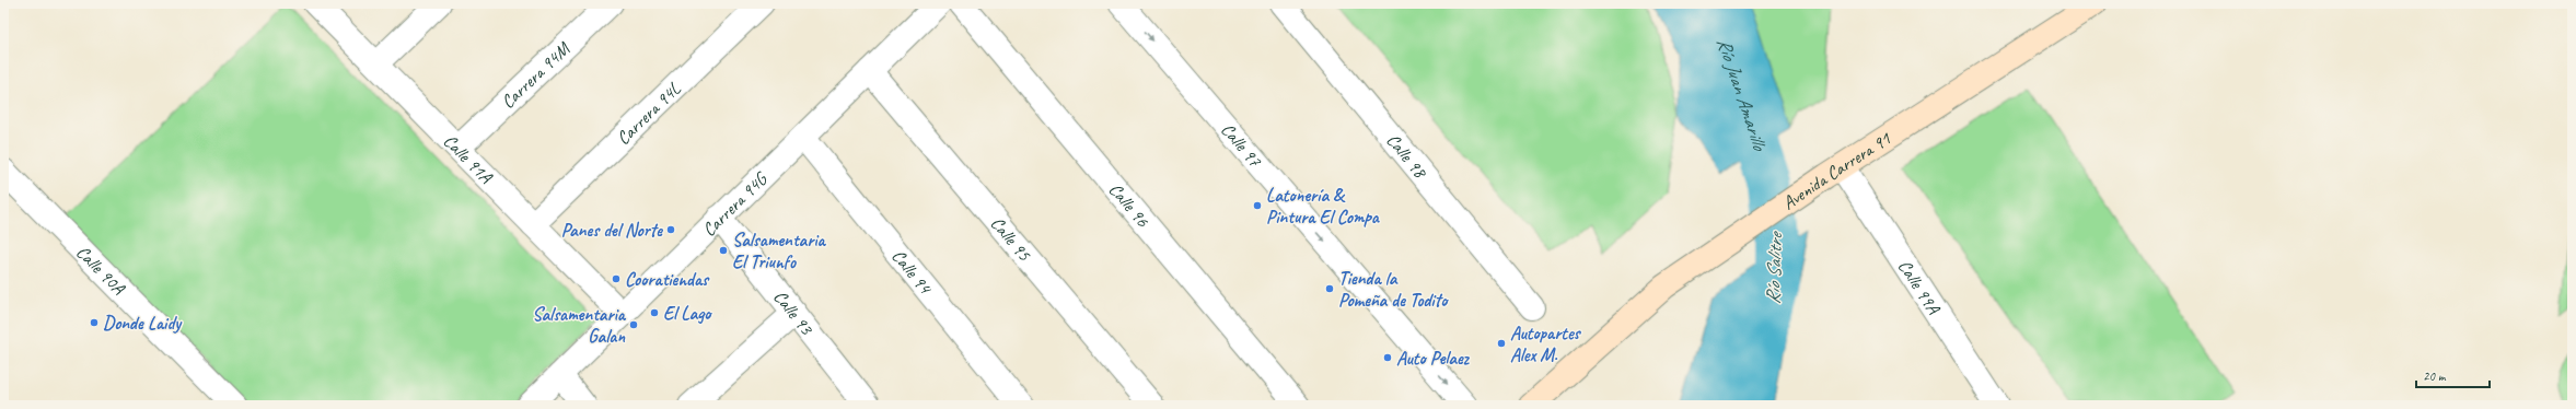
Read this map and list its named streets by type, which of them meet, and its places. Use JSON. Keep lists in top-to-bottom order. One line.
{"streets":{"main road":["Avenida Carrera 91"],"street":["Carrera 94M","Carrera 94L","Calle 97","Calle 98","Calle 91A","Carrera 94G","Calle 96","Calle 95","Calle 90A","Calle 94","Calle 99A","Calle 93"]},"crossings":[["Carrera 94M","Calle 91A"],["Carrera 94L","Calle 91A"],["Calle 91A","Carrera 94G"],["Avenida Carrera 91","Calle 99A"],["Carrera 94G","Calle 95"],["Carrera 94G","Calle 94"],["Carrera 94G","Calle 93"]],"one_way":["Calle 97"],"water":["Río Juan Amarillo","Río Salitre"],"places":["Latonería & Pintura El Compa","Panes del Norte","Salsamentaria El Triunfo","Cooratiendas","Tienda la Pomeña de Todito","El Lago","Donde Laidy","Salsamentaria Galan","Autopartes Alex M.","Auto Pelaez"],"scale_bar":"20 m"}
